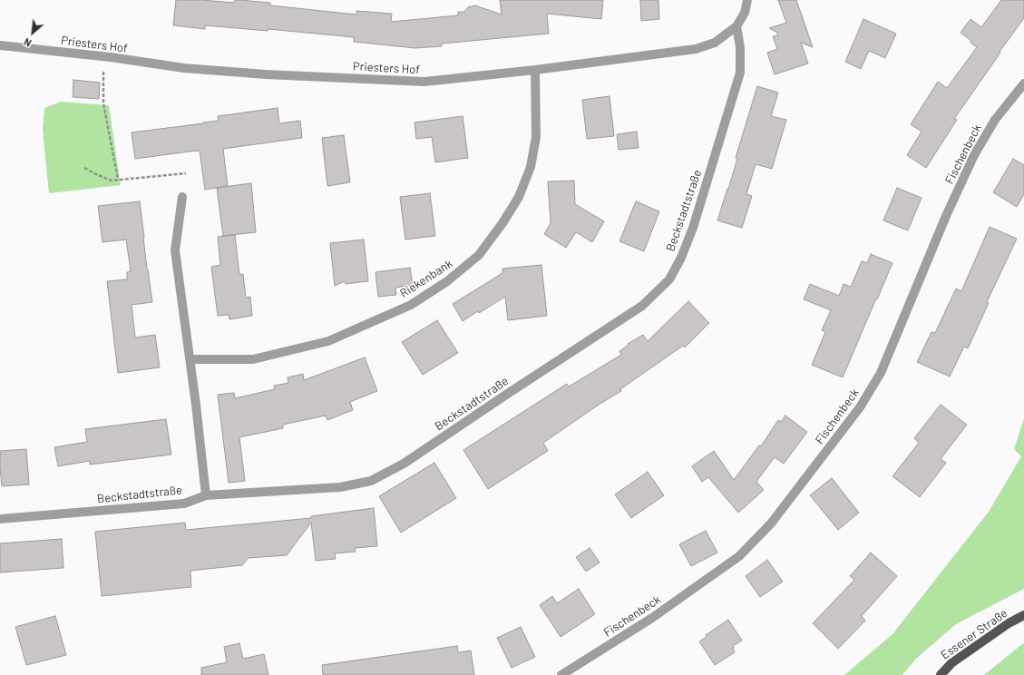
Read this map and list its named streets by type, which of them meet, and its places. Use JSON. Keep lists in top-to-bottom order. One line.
{"streets":{"main road":["Essener Straße"],"street":["Priesters Hof","Fischenbeck","Beckstadtstraße","Riekenbank"]},"crossings":[["Priesters Hof","Beckstadtstraße"],["Priesters Hof","Riekenbank"]],"north":"bottom left"}
